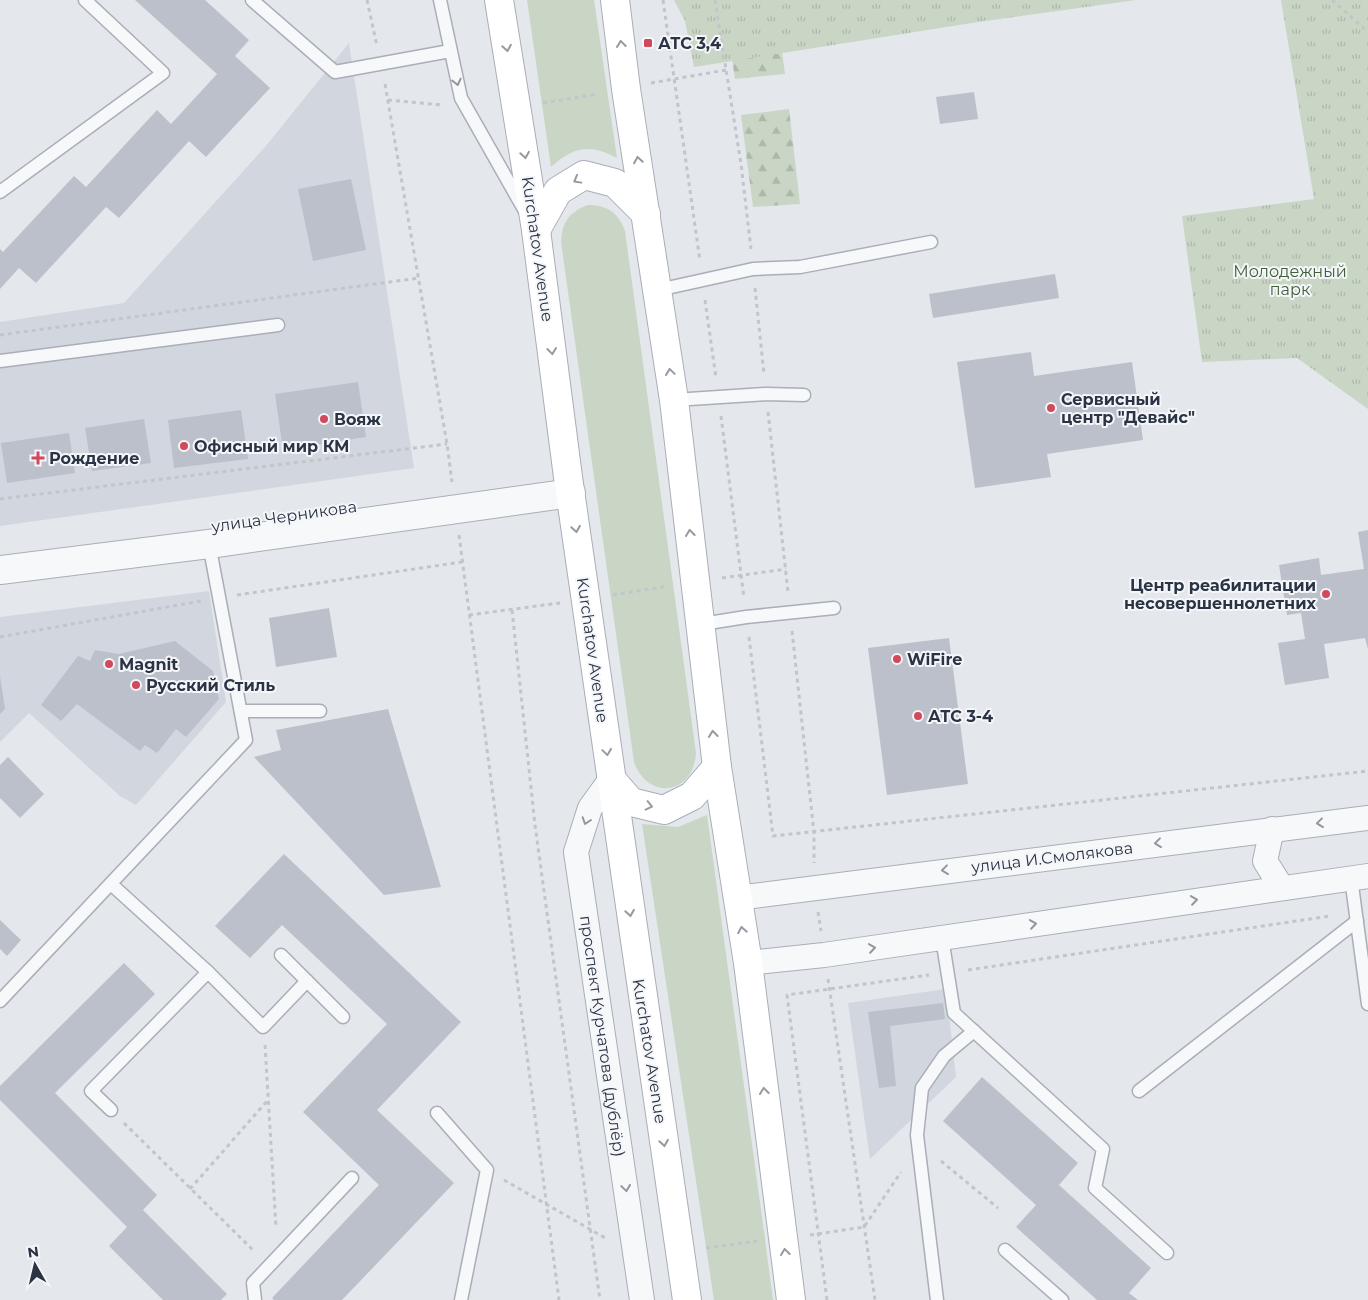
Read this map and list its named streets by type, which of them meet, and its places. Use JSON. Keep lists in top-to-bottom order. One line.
{"streets":{"main road":["Kurchatov Avenue"],"street":["улица Черникова","улица И.Смолякова","проспект Курчатова (дублёр)"]},"crossings":[["Kurchatov Avenue","улица Черникова"],["Kurchatov Avenue","проспект Курчатова (дублёр)"]],"one_way":["проспект Курчатова (дублёр)"],"parks":["Молодежный парк"],"places":{"transit":["АТС 3,4"],"other":["Сервисный центр \"Девайс\"","Вояж","Офисный мир КМ","Центр реабилитации несовершеннолетних","WiFire","Magnit","Русский Стиль","АТС 3-4"],"health":["Рождение"]},"north":"top"}
